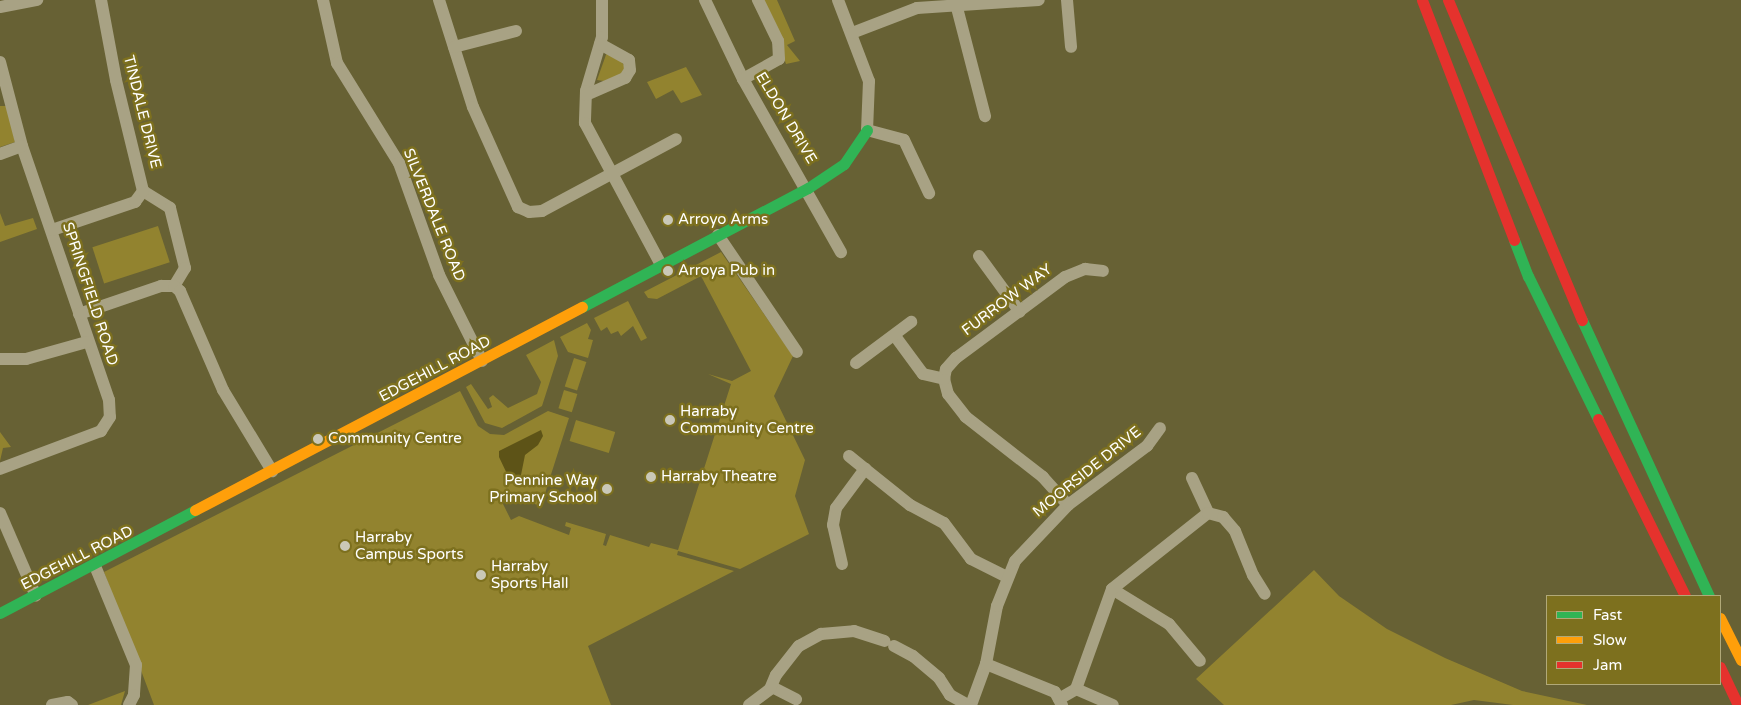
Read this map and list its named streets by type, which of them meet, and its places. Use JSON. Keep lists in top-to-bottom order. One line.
{"streets":{"main road":["EDGEHILL ROAD"],"street":["TINDALE DRIVE","ELDON DRIVE","SILVERDALE ROAD","SPRINGFIELD ROAD","FURROW WAY","MOORSIDE DRIVE"]},"crossings":[["TINDALE DRIVE","SPRINGFIELD ROAD"],["ELDON DRIVE","EDGEHILL ROAD"],["SILVERDALE ROAD","EDGEHILL ROAD"]],"places":["Arroyo Arms","Arroya Pub in","Harraby Community Centre","Community Centre","Harraby Theatre","Pennine Way Primary School","Harraby Campus Sports","Harraby Sports Hall"],"legend":["Fast","Slow","Jam"]}
